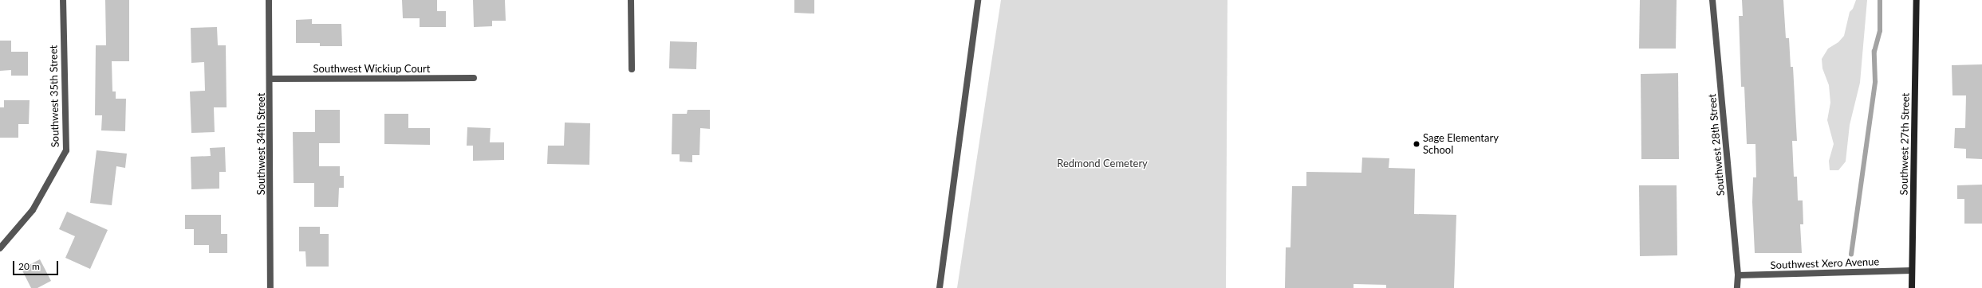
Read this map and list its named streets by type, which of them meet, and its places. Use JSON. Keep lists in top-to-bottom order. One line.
{"streets":{"main road":["Southwest 27th Street"],"street":["Southwest Wickiup Court","Southwest 35th Street","Southwest 34th Street","Southwest 28th Street","Southwest Xero Avenue"]},"crossings":[["Southwest Wickiup Court","Southwest 34th Street"],["Southwest 27th Street","Southwest Xero Avenue"],["Southwest 28th Street","Southwest Xero Avenue"]],"parks":["Redmond Cemetery"],"places":["Sage Elementary School"],"scale_bar":"20 m"}
